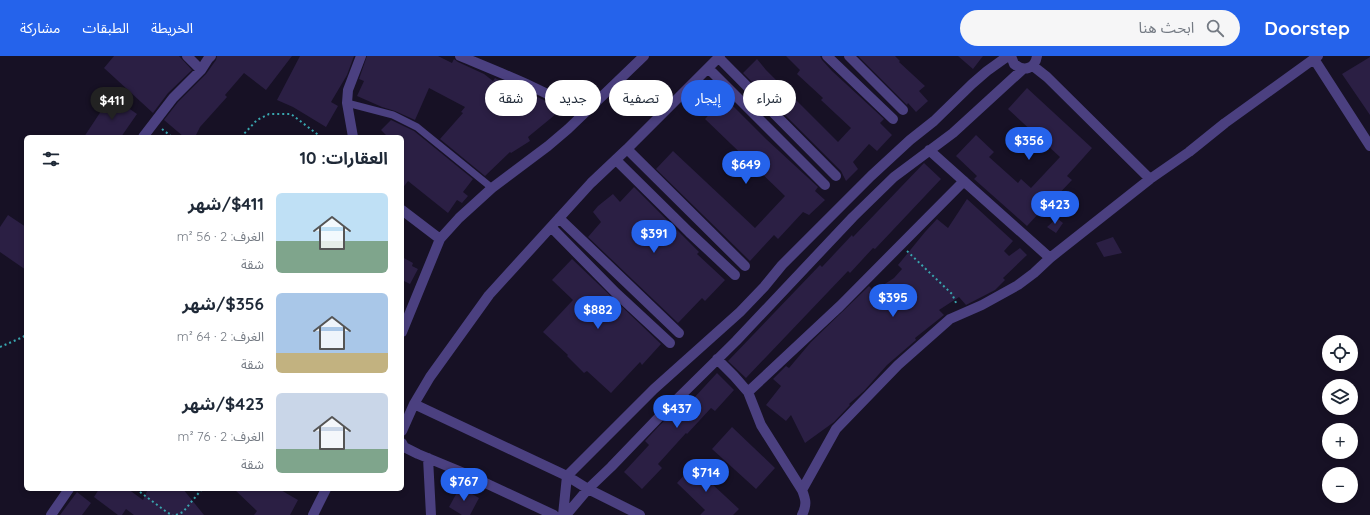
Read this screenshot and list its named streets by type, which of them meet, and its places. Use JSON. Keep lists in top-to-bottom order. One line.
{"page":{"header":"Doorstep","search":"ابحث هنا","nav":["الخريطة","الطبقات","مشاركة"],"chip":["شراء","إيجار","تصفية","جديد","شقة"],"price":["$411","$356","$649","$423","$391","$395","$882","$437","$714","$767"],"heading":"العقارات: 10","list":[{"name":"$411/شهر","note":"الغرف: 2 · 56 m² · شقة"},{"name":"$356/شهر","note":"الغرف: 2 · 64 m² · شقة"},{"name":"$423/شهر","note":"الغرف: 2 · 76 m² · شقة"}],"map_buttons":["+","−"]}}
